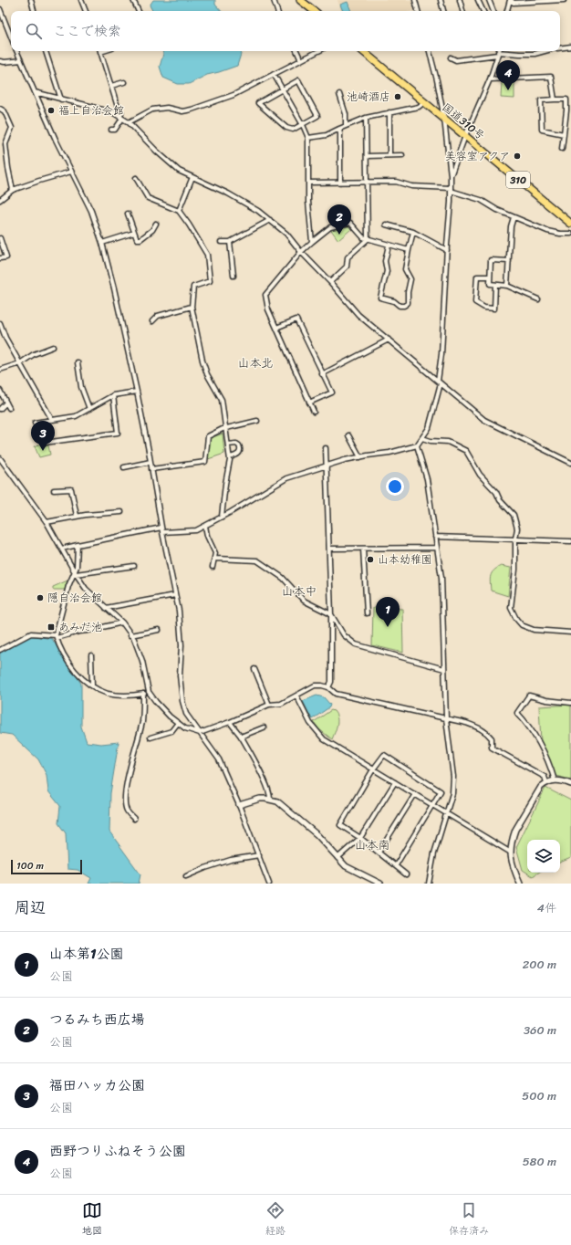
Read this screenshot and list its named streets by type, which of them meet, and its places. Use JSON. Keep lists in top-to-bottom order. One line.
{"streets":{"highway":["国道310号","310"]},"districts":["山本北","山本中","山本南"],"places":{"other":["池崎酒店","福上自治会館","美容室アクア","山本幼稚園","隠自治会館"],"transit":["あみだ池"]},"scale_bar":"100 m","page":{"search":"ここで検索","pins":["4","2","3","1"],"scale":"100 m","heading":["周辺","4件"],"list":[{"mark":"1","name":"山本第1公園","note":"公園","value":"200 m"},{"mark":"2","name":"つるみち西広場","note":"公園","value":"360 m"},{"mark":"3","name":"福田ハッカ公園","note":"公園","value":"500 m"},{"mark":"4","name":"西野つりふねそう公園","note":"公園","value":"580 m"}],"nav":["地図","経路","保存済み"]}}
